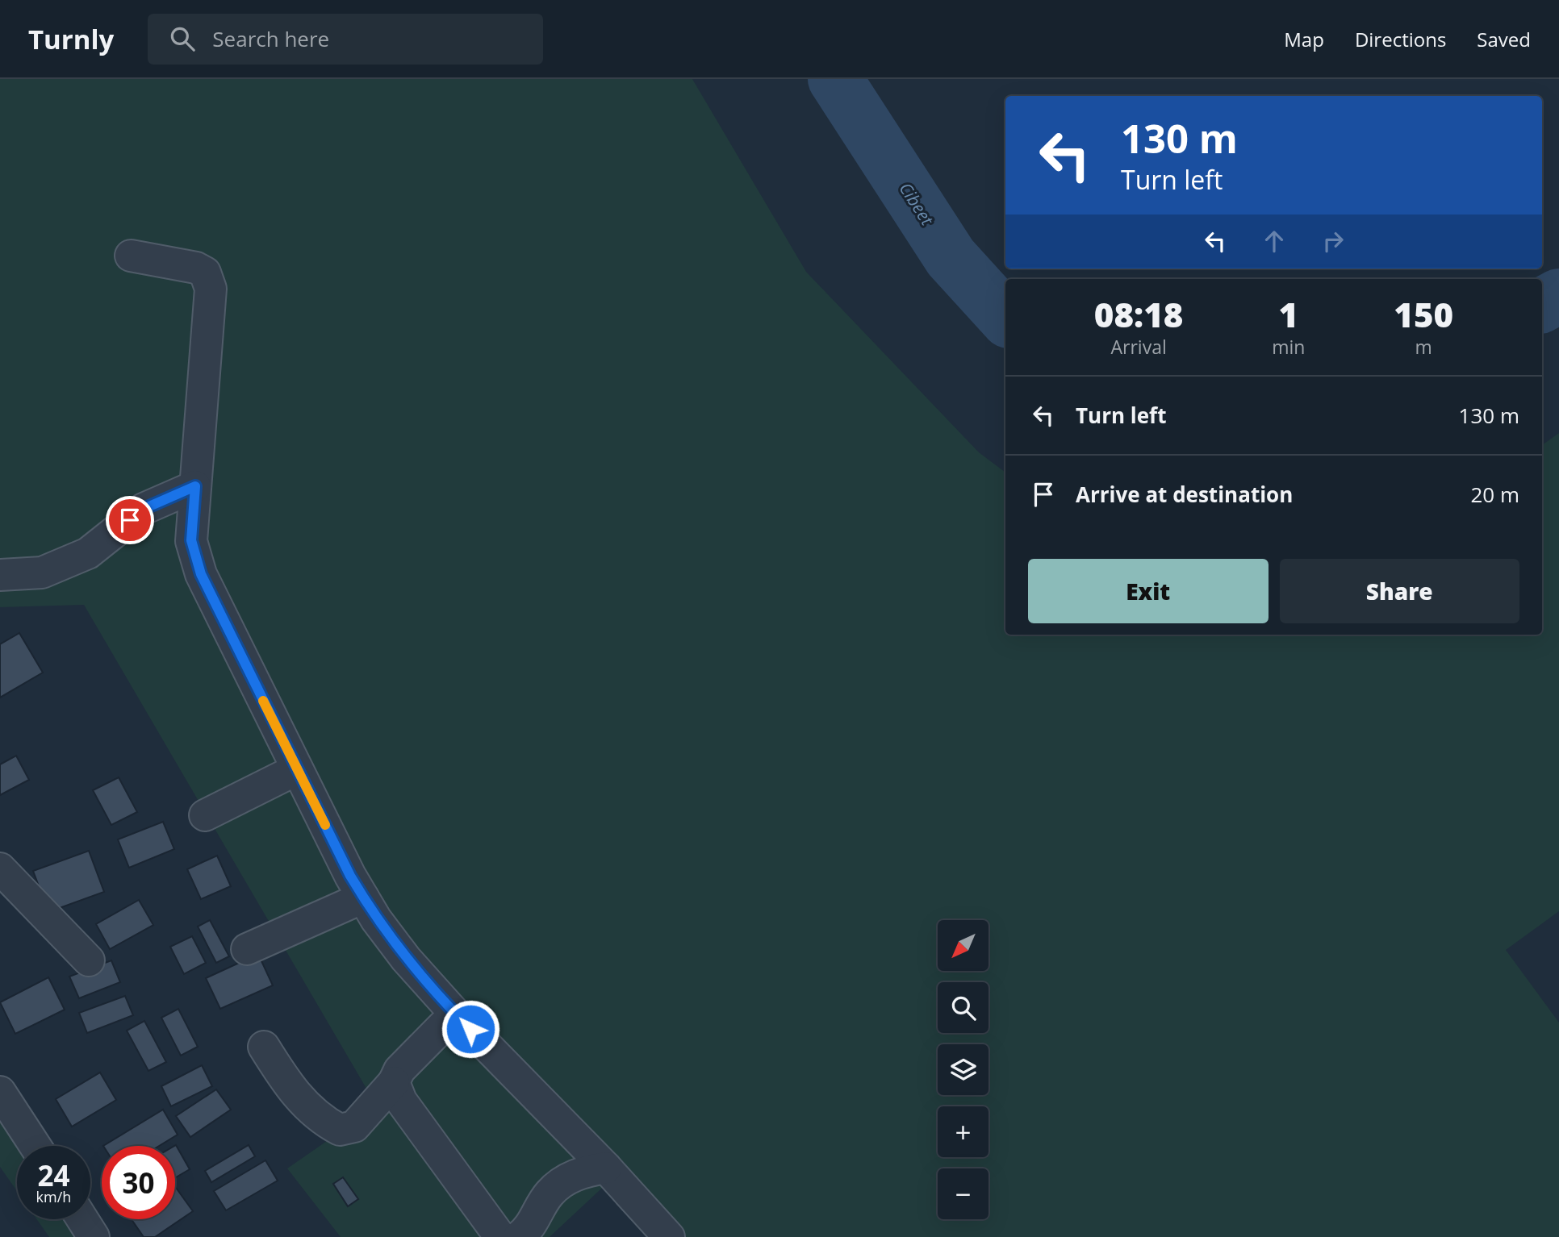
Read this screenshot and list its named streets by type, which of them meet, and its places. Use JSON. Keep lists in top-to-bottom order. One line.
{"water":["Cibeet"],"north":"bottom left","page":{"header":"Turnly","search":"Search here","nav":["Map","Directions","Saved"],"turn":["130 m","Turn left"],"eta":["08:18","Arrival","1","min","150","m"],"list":[{"name":"Turn left","value":"130 m"},{"name":"Arrive at destination","value":"20 m"}],"buttons":["Exit","Share"],"map_buttons":["+","−"],"speed":"24 km/h","limit":"30"}}
